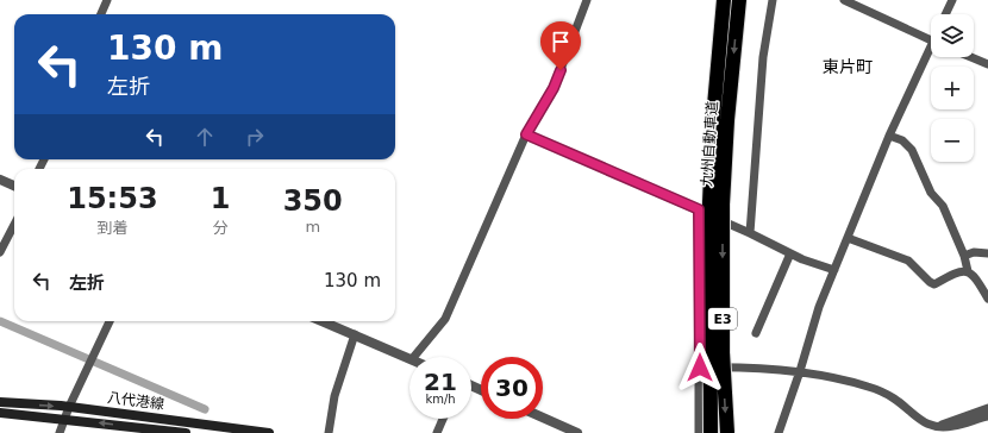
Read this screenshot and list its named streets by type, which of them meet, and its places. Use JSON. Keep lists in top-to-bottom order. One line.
{"streets":{"highway":["九州自動車道","E3"],"main road":["八代港線"]},"districts":["東片町"],"page":{"map_buttons":["+","−"],"turn":["130 m","左折"],"eta":["15:53","到着","1","分","350","m"],"list":[{"name":"左折","value":"130 m"}],"speed":"21 km/h","limit":"30"}}
